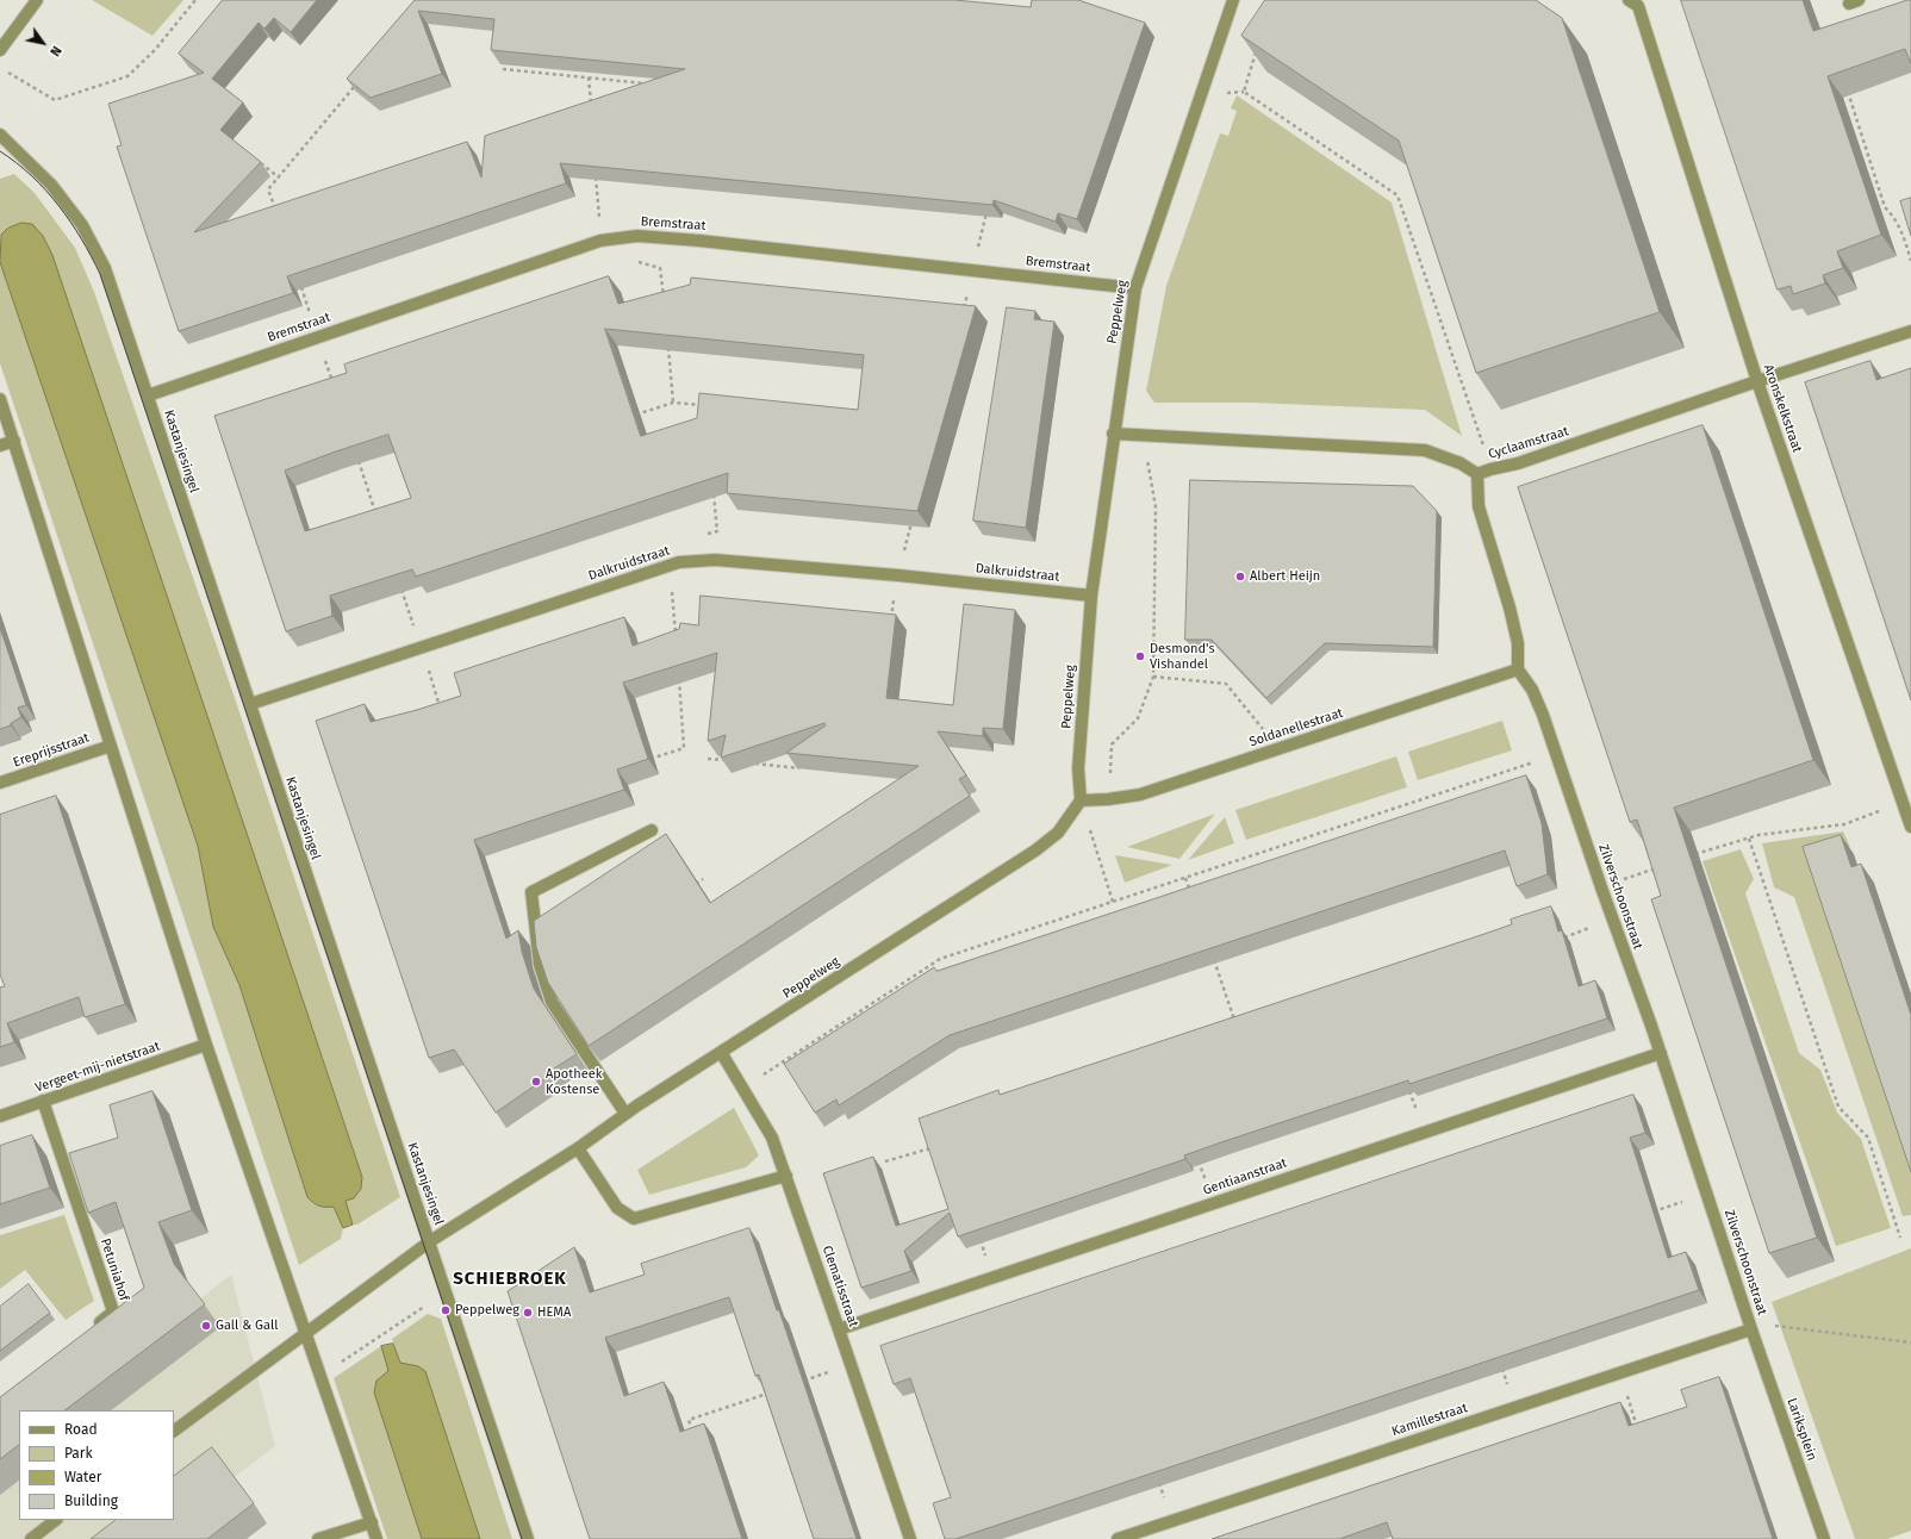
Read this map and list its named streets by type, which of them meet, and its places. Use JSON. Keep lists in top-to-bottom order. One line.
{"streets":{"street":["Bremstraat","Peppelweg","Aronskelkstraat","Cyclaamstraat","Kastanjesingel","Dalkruidstraat","Soldanellestraat","Ereprijsstraat","Zilverschoonstraat","Vergeet-mij-nietstraat","Gentiaanstraat","Petuniahof","Clematisstraat","Kamillestraat","Lariksplein"]},"crossings":[["Bremstraat","Peppelweg"],["Bremstraat","Kastanjesingel"],["Peppelweg","Cyclaamstraat"],["Peppelweg","Kastanjesingel"],["Peppelweg","Dalkruidstraat"],["Peppelweg","Soldanellestraat"],["Peppelweg","Clematisstraat"],["Aronskelkstraat","Cyclaamstraat"],["Kastanjesingel","Dalkruidstraat"],["Soldanellestraat","Zilverschoonstraat"],["Zilverschoonstraat","Gentiaanstraat"],["Zilverschoonstraat","Kamillestraat"],["Zilverschoonstraat","Lariksplein"],["Vergeet-mij-nietstraat","Petuniahof"],["Gentiaanstraat","Clematisstraat"],["Kamillestraat","Lariksplein"]],"districts":["SCHIEBROEK"],"places":["Albert Heijn","Desmond's Vishandel","Apotheek Kostense","Peppelweg","HEMA","Gall & Gall"],"legend":["Road","Park","Water","Building"],"north":"bottom right"}
